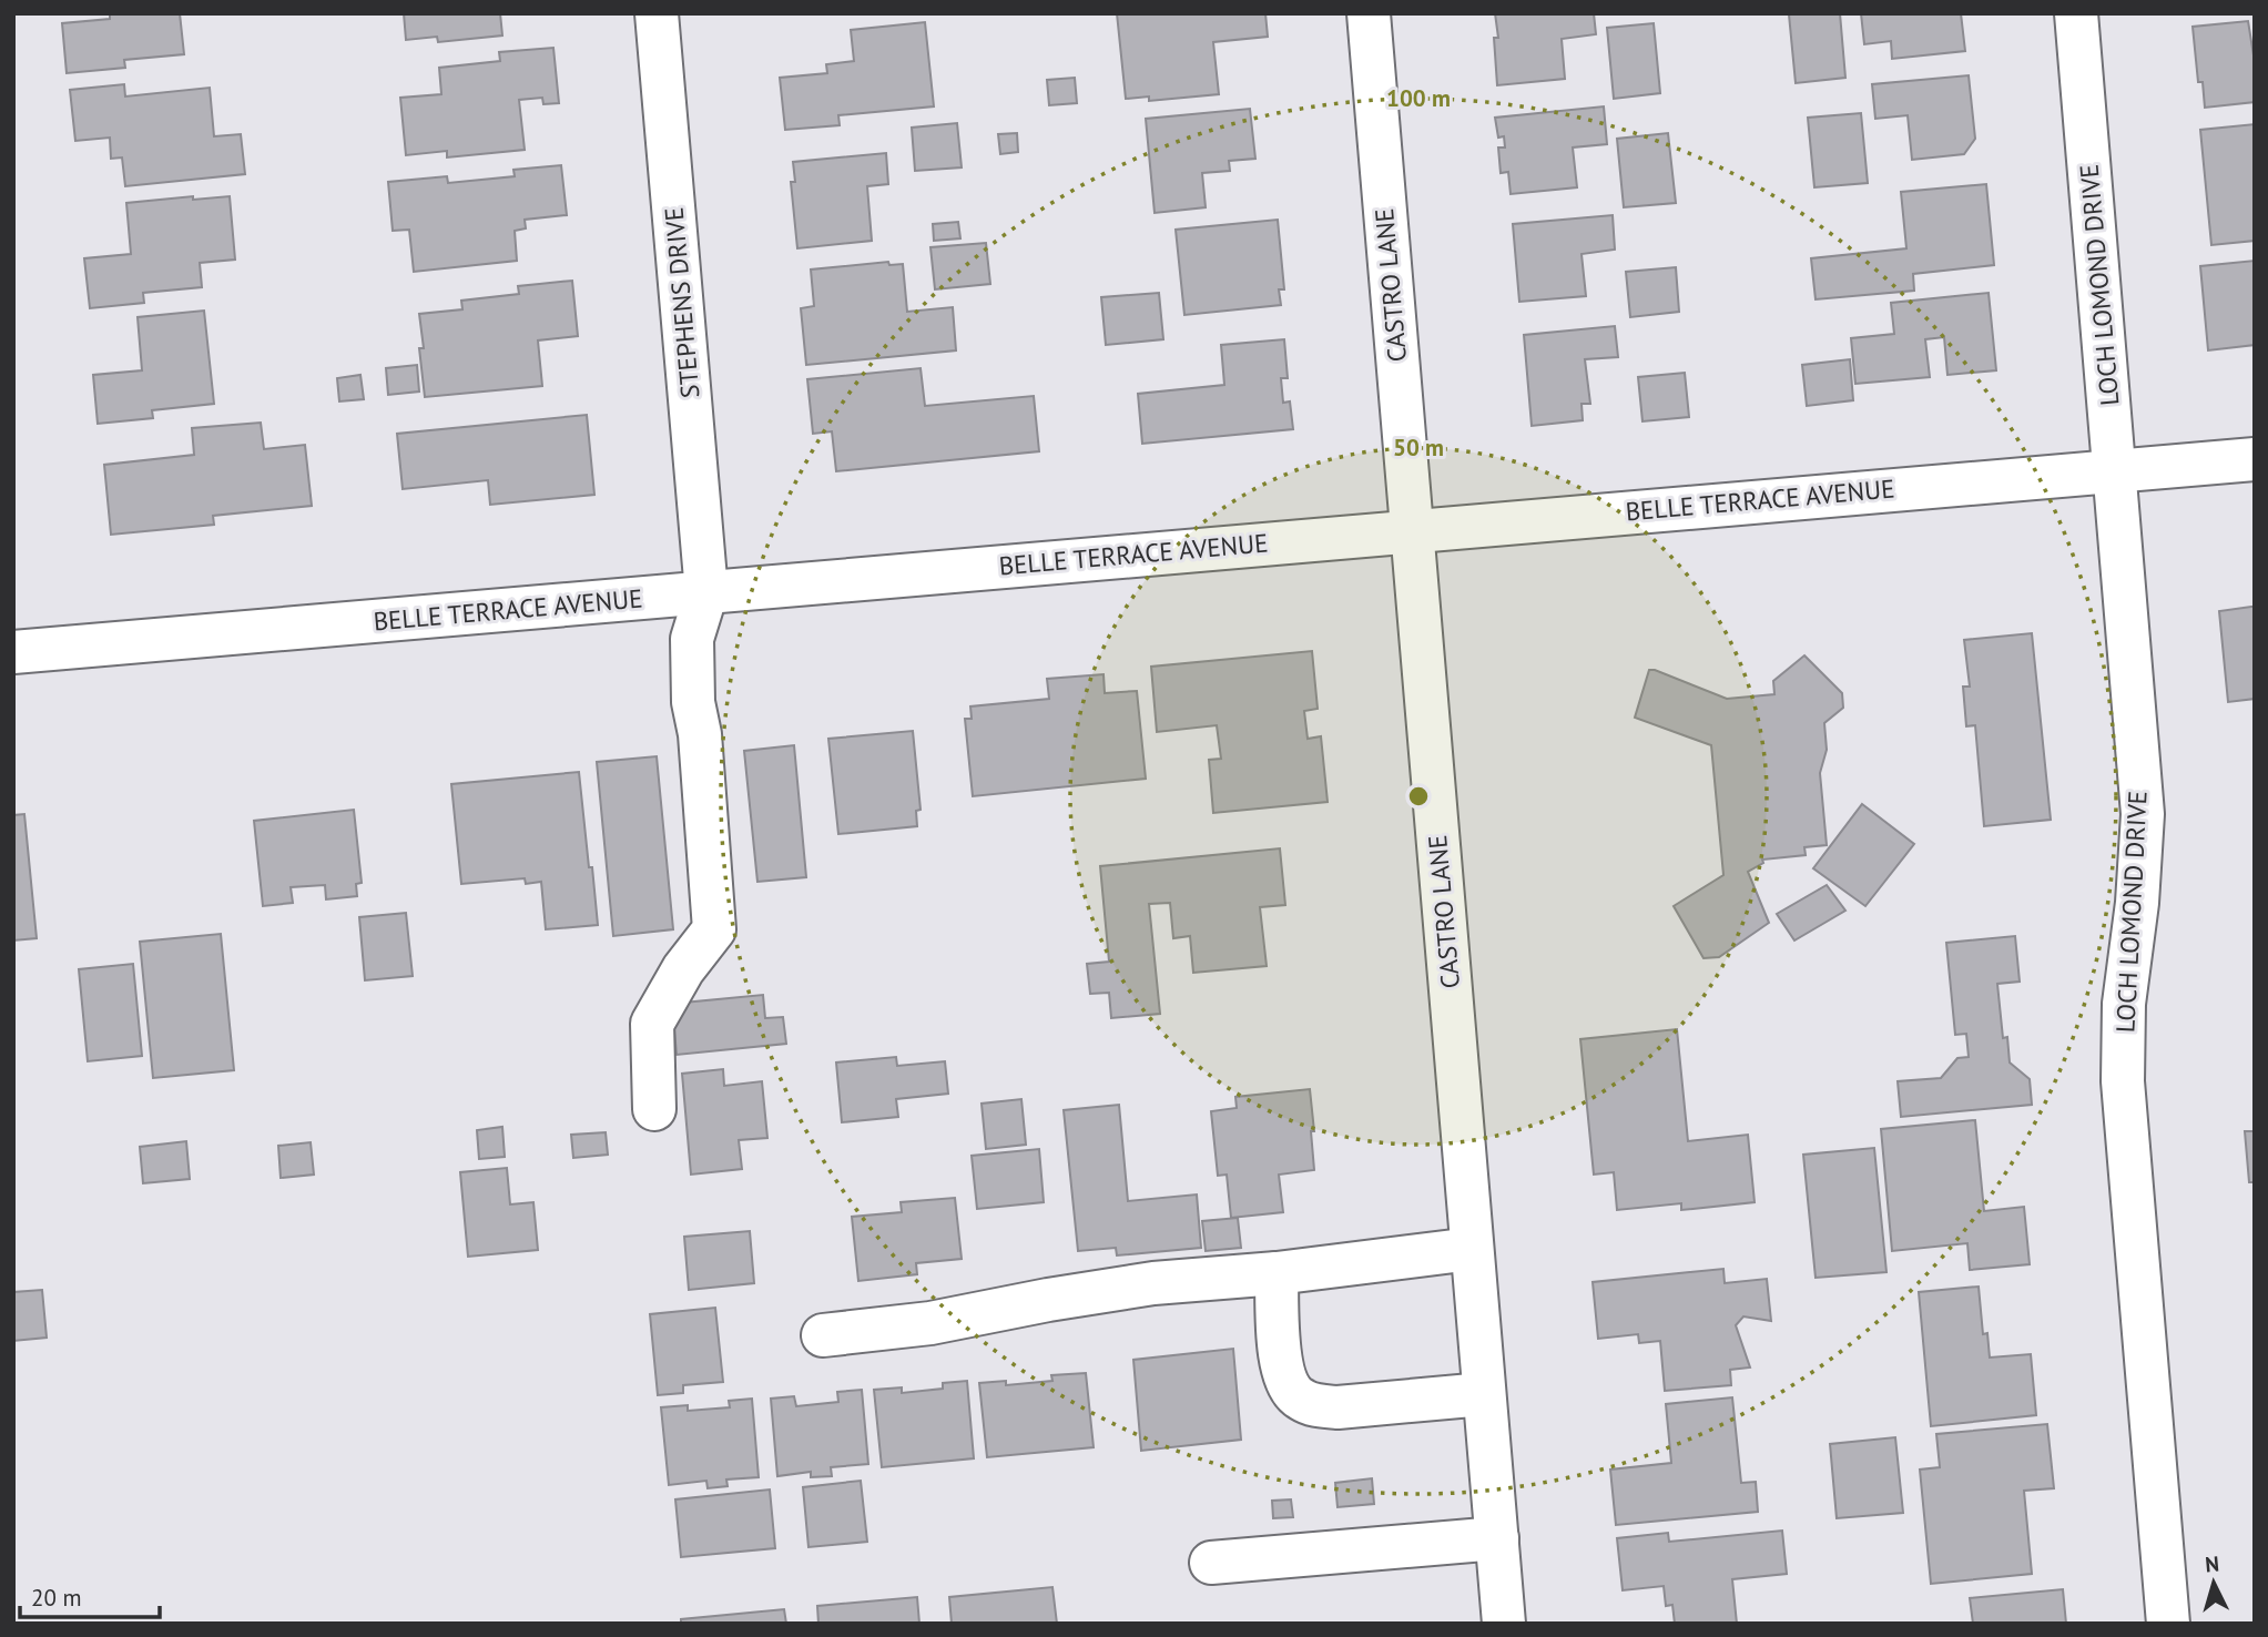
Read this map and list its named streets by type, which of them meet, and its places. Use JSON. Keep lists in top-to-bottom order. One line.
{"streets":{"street":["CASTRO LANE","LOCH LOMOND DRIVE","STEPHENS DRIVE","BELLE TERRACE AVENUE"]},"crossings":[["CASTRO LANE","BELLE TERRACE AVENUE"],["LOCH LOMOND DRIVE","BELLE TERRACE AVENUE"],["STEPHENS DRIVE","BELLE TERRACE AVENUE"]],"scale_bar":"20 m","north":"top","rings":["100 m","50 m"]}
